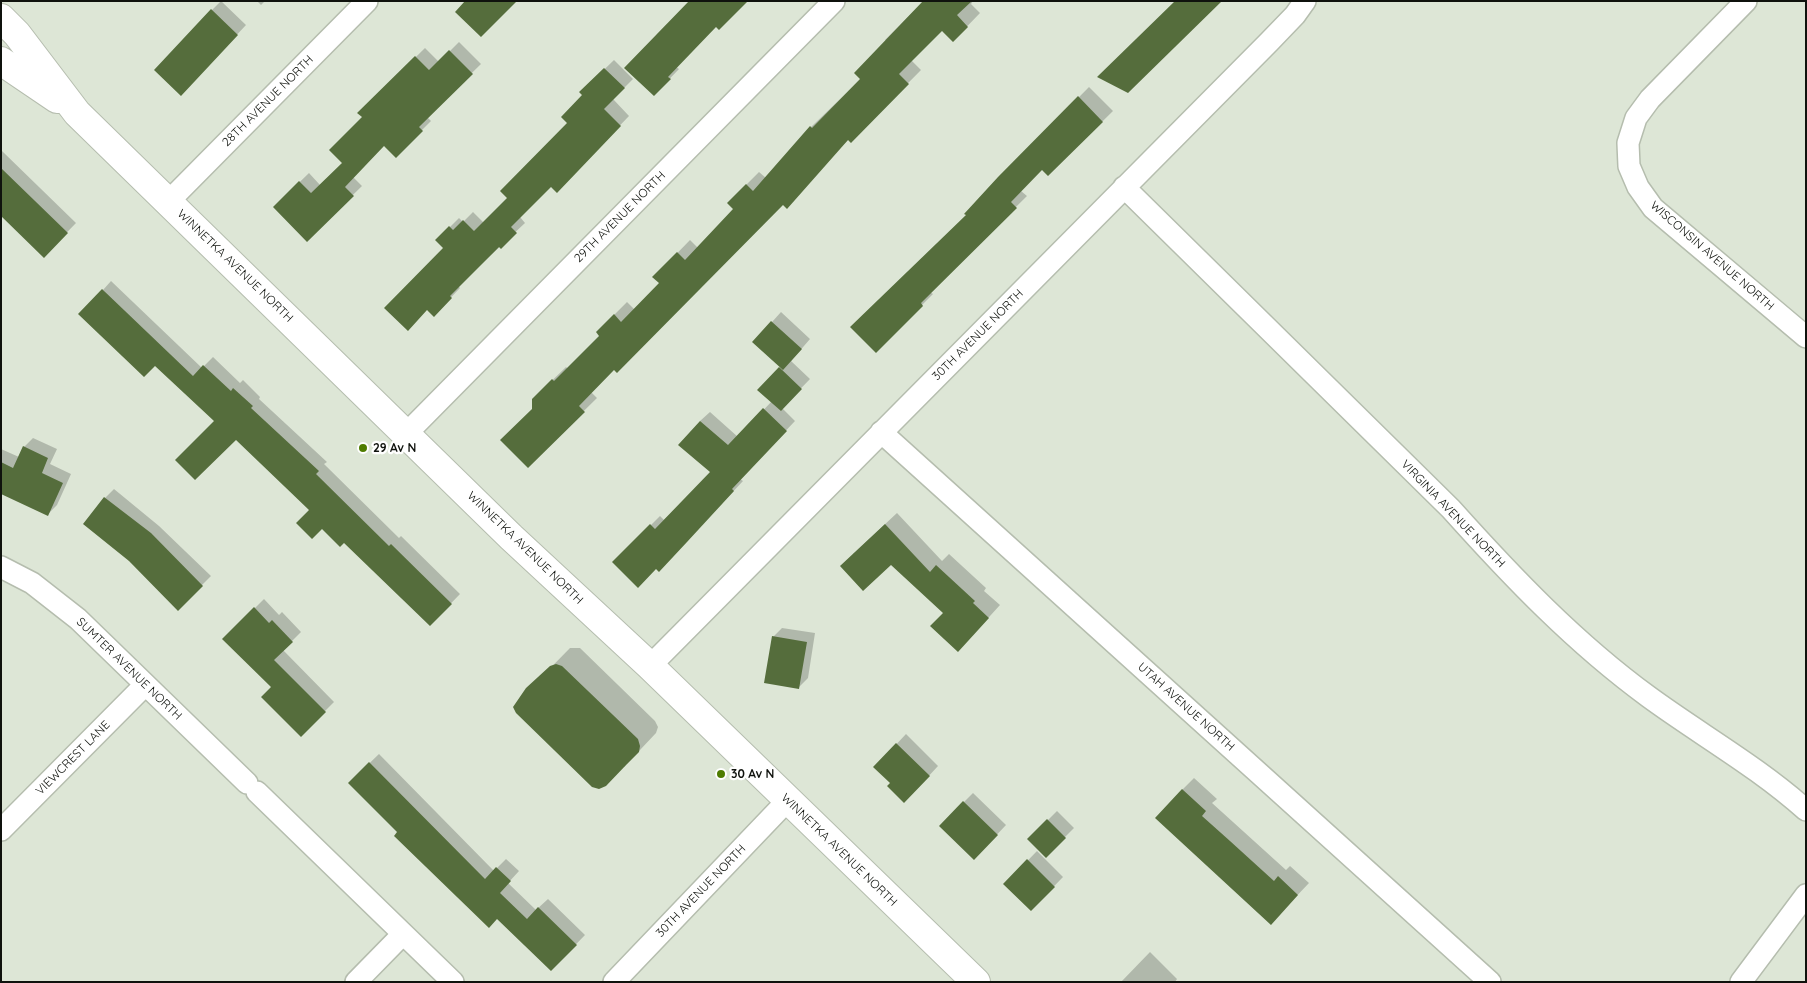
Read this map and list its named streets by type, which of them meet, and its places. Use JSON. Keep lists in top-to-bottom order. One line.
{"streets":{"main road":["WINNETKA AVENUE NORTH"],"street":["28TH AVENUE NORTH","29TH AVENUE NORTH","WISCONSIN AVENUE NORTH","30TH AVENUE NORTH","VIRGINIA AVENUE NORTH","SUMTER AVENUE NORTH","UTAH AVENUE NORTH","VIEWCREST LANE"]},"crossings":[["28TH AVENUE NORTH","WINNETKA AVENUE NORTH"],["29TH AVENUE NORTH","WINNETKA AVENUE NORTH"],["WINNETKA AVENUE NORTH","30TH AVENUE NORTH"],["30TH AVENUE NORTH","VIRGINIA AVENUE NORTH"],["30TH AVENUE NORTH","UTAH AVENUE NORTH"],["SUMTER AVENUE NORTH","VIEWCREST LANE"]],"places":["29 Av N","30 Av N"]}
